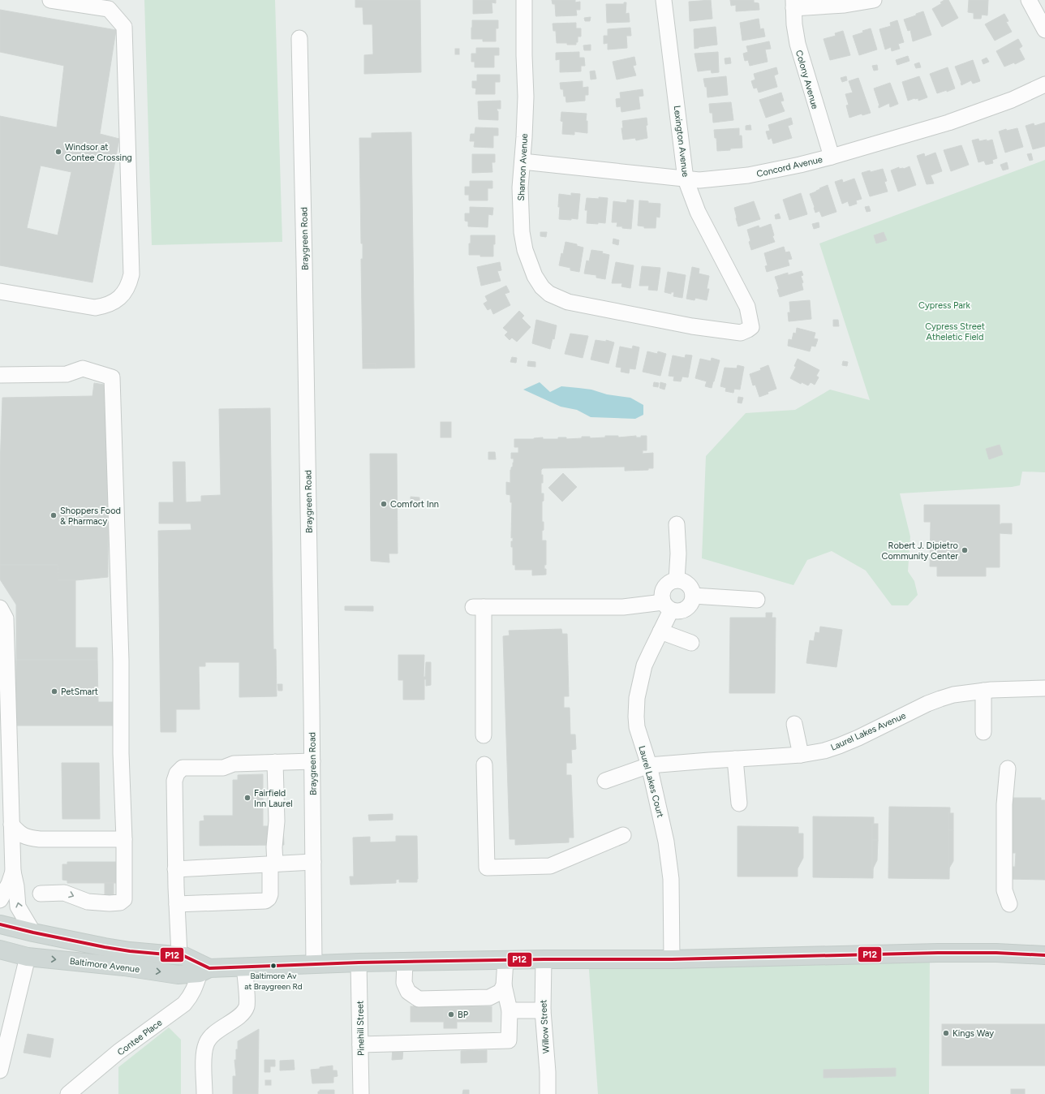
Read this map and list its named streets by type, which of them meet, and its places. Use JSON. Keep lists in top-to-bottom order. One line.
{"streets":{"main road":["Baltimore Avenue"],"street":["Colony Avenue","Lexington Avenue","Concord Avenue","Shannon Avenue","Braygreen Road","Laurel Lakes Avenue","Laurel Lakes Court","Willow Street","Pinehill Street","Contee Place"]},"crossings":[["Colony Avenue","Concord Avenue"],["Lexington Avenue","Concord Avenue"],["Lexington Avenue","Shannon Avenue"],["Concord Avenue","Shannon Avenue"],["Braygreen Road","Baltimore Avenue"],["Laurel Lakes Avenue","Laurel Lakes Court"],["Laurel Lakes Court","Baltimore Avenue"],["Baltimore Avenue","Willow Street"],["Baltimore Avenue","Pinehill Street"],["Baltimore Avenue","Contee Place"]],"parks":["Cypress Park","Cypress Street Atheletic Field"],"places":["Windsor at Contee Crossing","Comfort Inn","Shoppers Food & Pharmacy","Robert J. Dipietro Community Center","PetSmart","Fairfield Inn Laurel","Baltimore Av at Braygreen Rd","BP","Kings Way"],"lines":["transit line P12"]}
